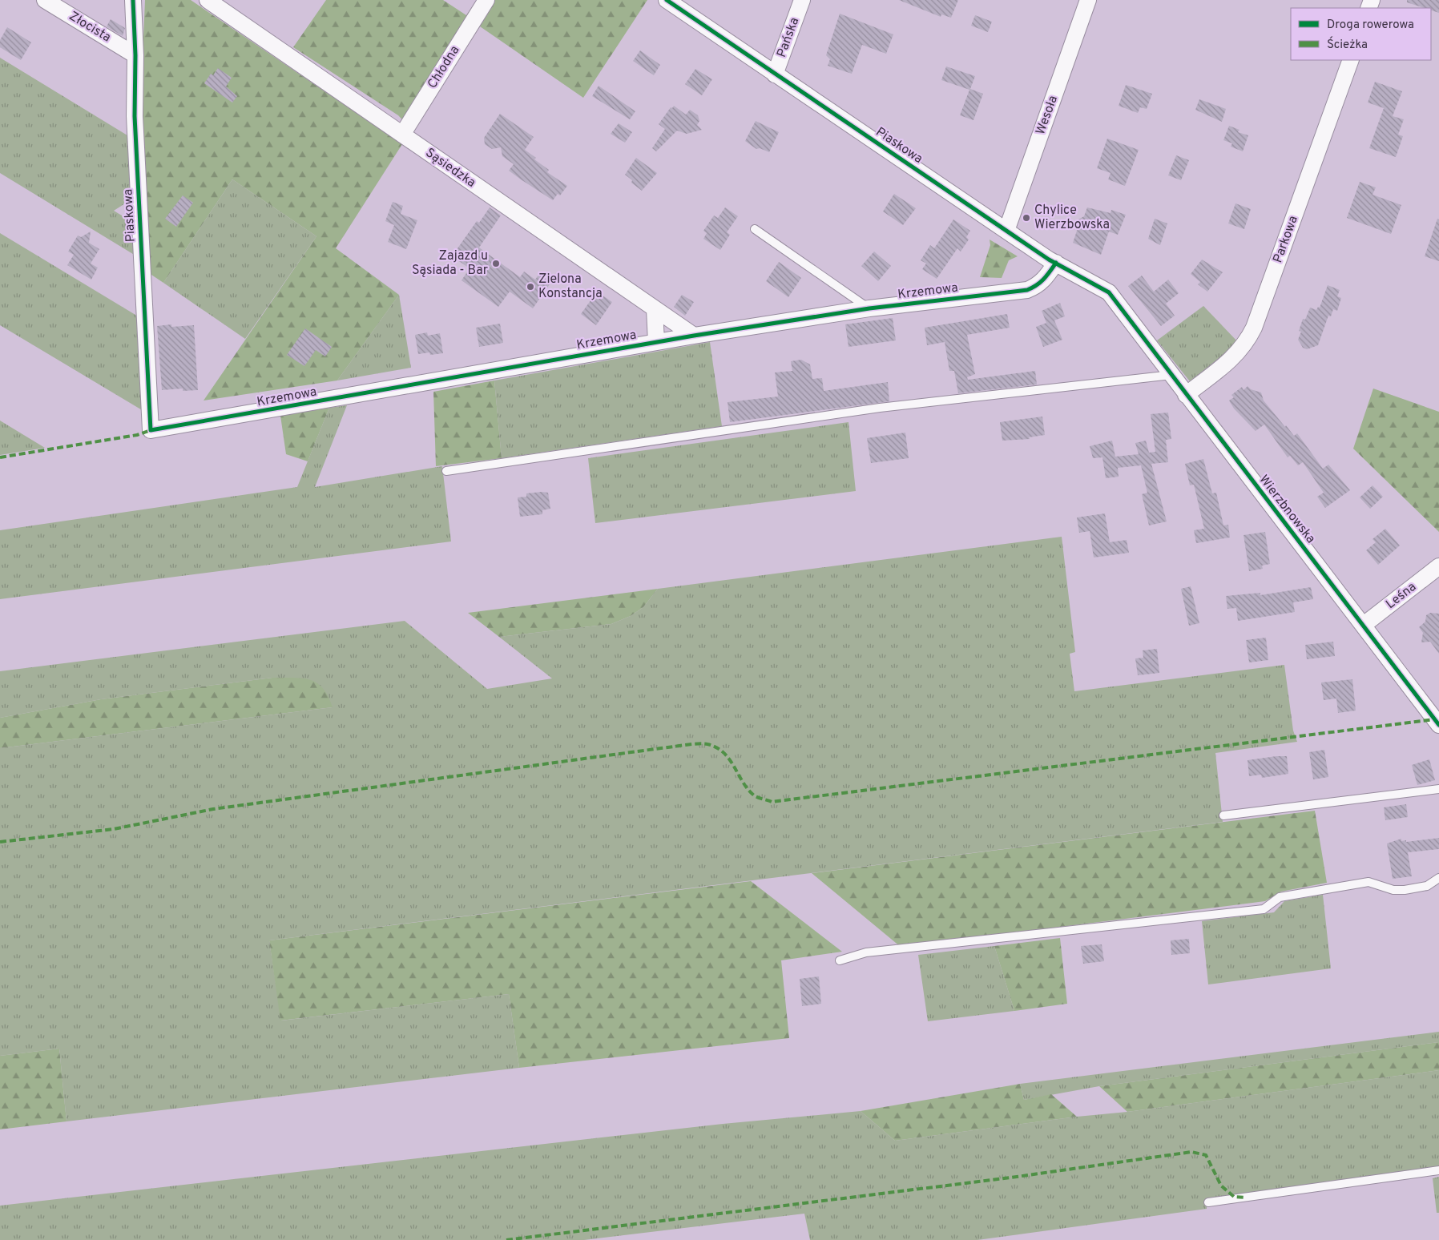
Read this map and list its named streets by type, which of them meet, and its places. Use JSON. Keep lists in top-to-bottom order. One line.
{"streets":{"street":["Złocista","Pańska","Chłodna","Wesoła","Piaskowa","Sąsiedzka","Parkowa","Krzemowa","Wierzbnowska","Leśna"]},"crossings":[["Złocista","Piaskowa"],["Pańska","Piaskowa"],["Chłodna","Sąsiedzka"],["Wesoła","Piaskowa"],["Piaskowa","Krzemowa"],["Piaskowa","Wierzbnowska"],["Sąsiedzka","Krzemowa"],["Parkowa","Wierzbnowska"],["Wierzbnowska","Leśna"]],"places":["Chylice Wierzbowska","Zajazd u Sąsiada - Bar","Zielona Konstancja"],"legend":["Droga rowerowa","Ścieżka"]}
